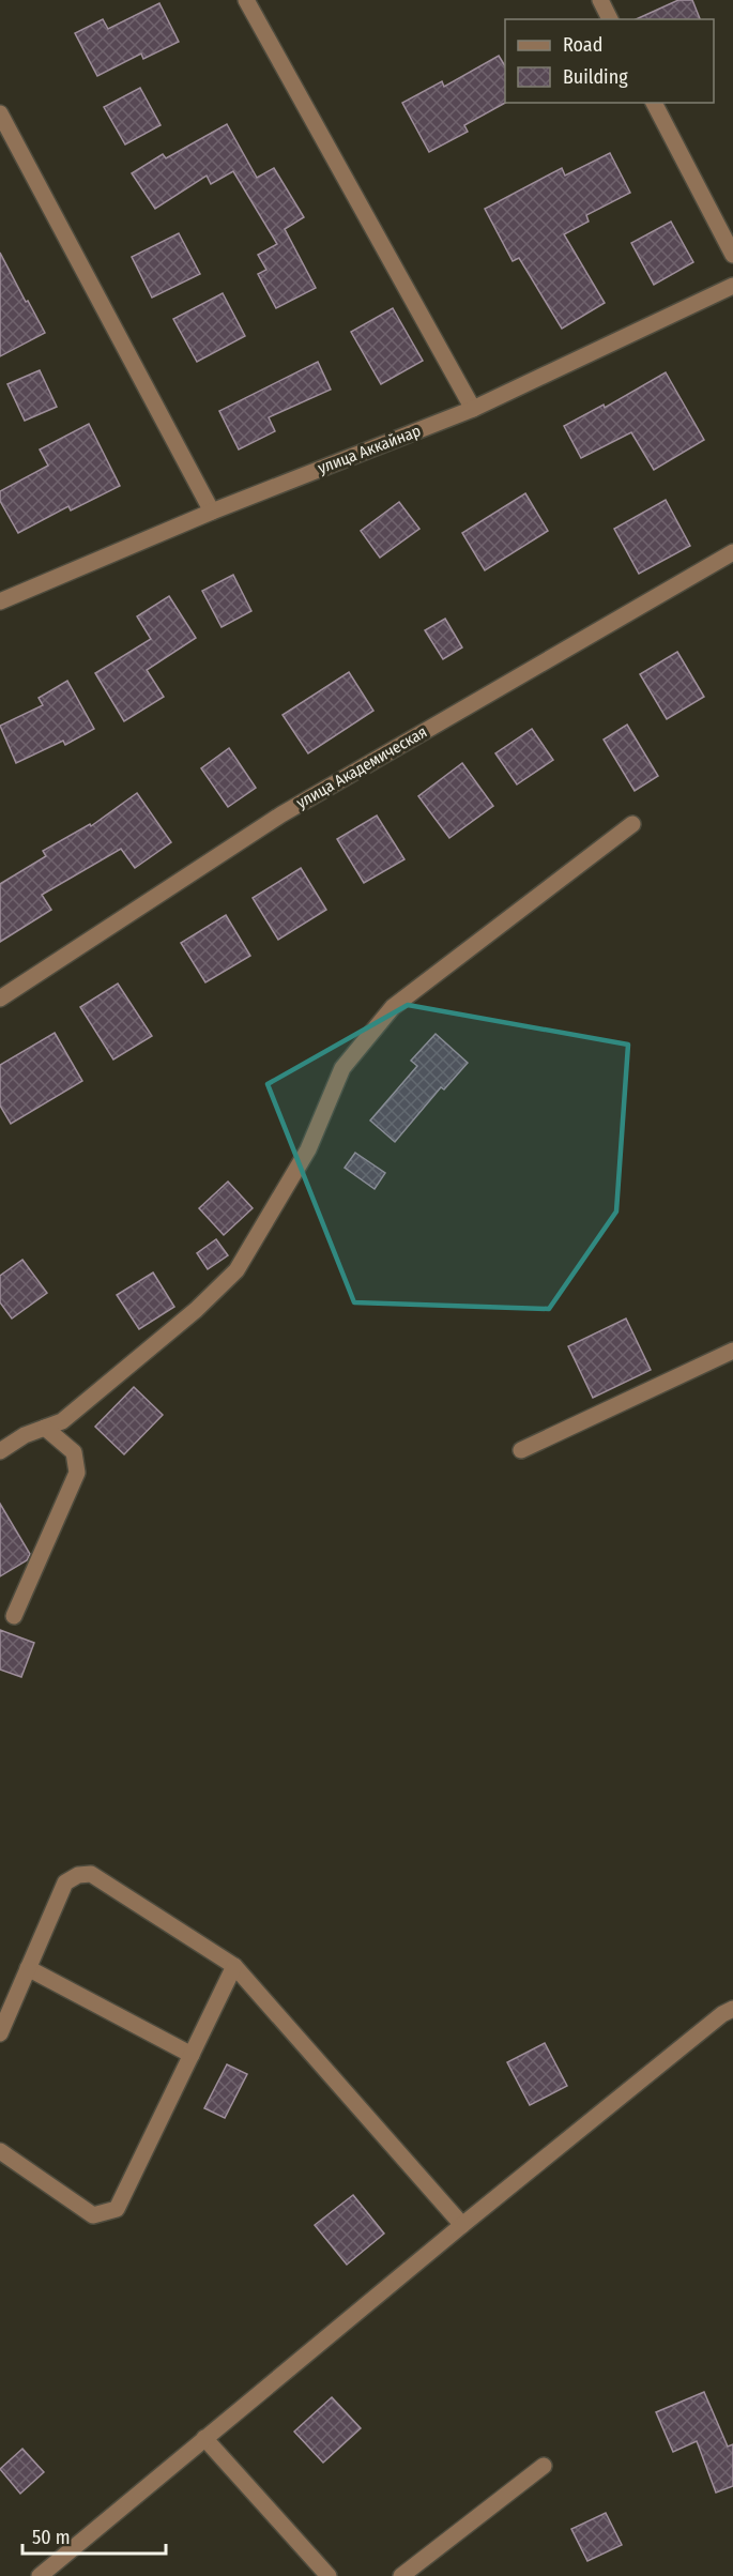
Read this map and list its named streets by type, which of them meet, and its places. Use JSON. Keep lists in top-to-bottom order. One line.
{"streets":{"street":["улица Аккайнар","улица Академическая"]},"legend":["Road","Building"],"scale_bar":"50 m"}
